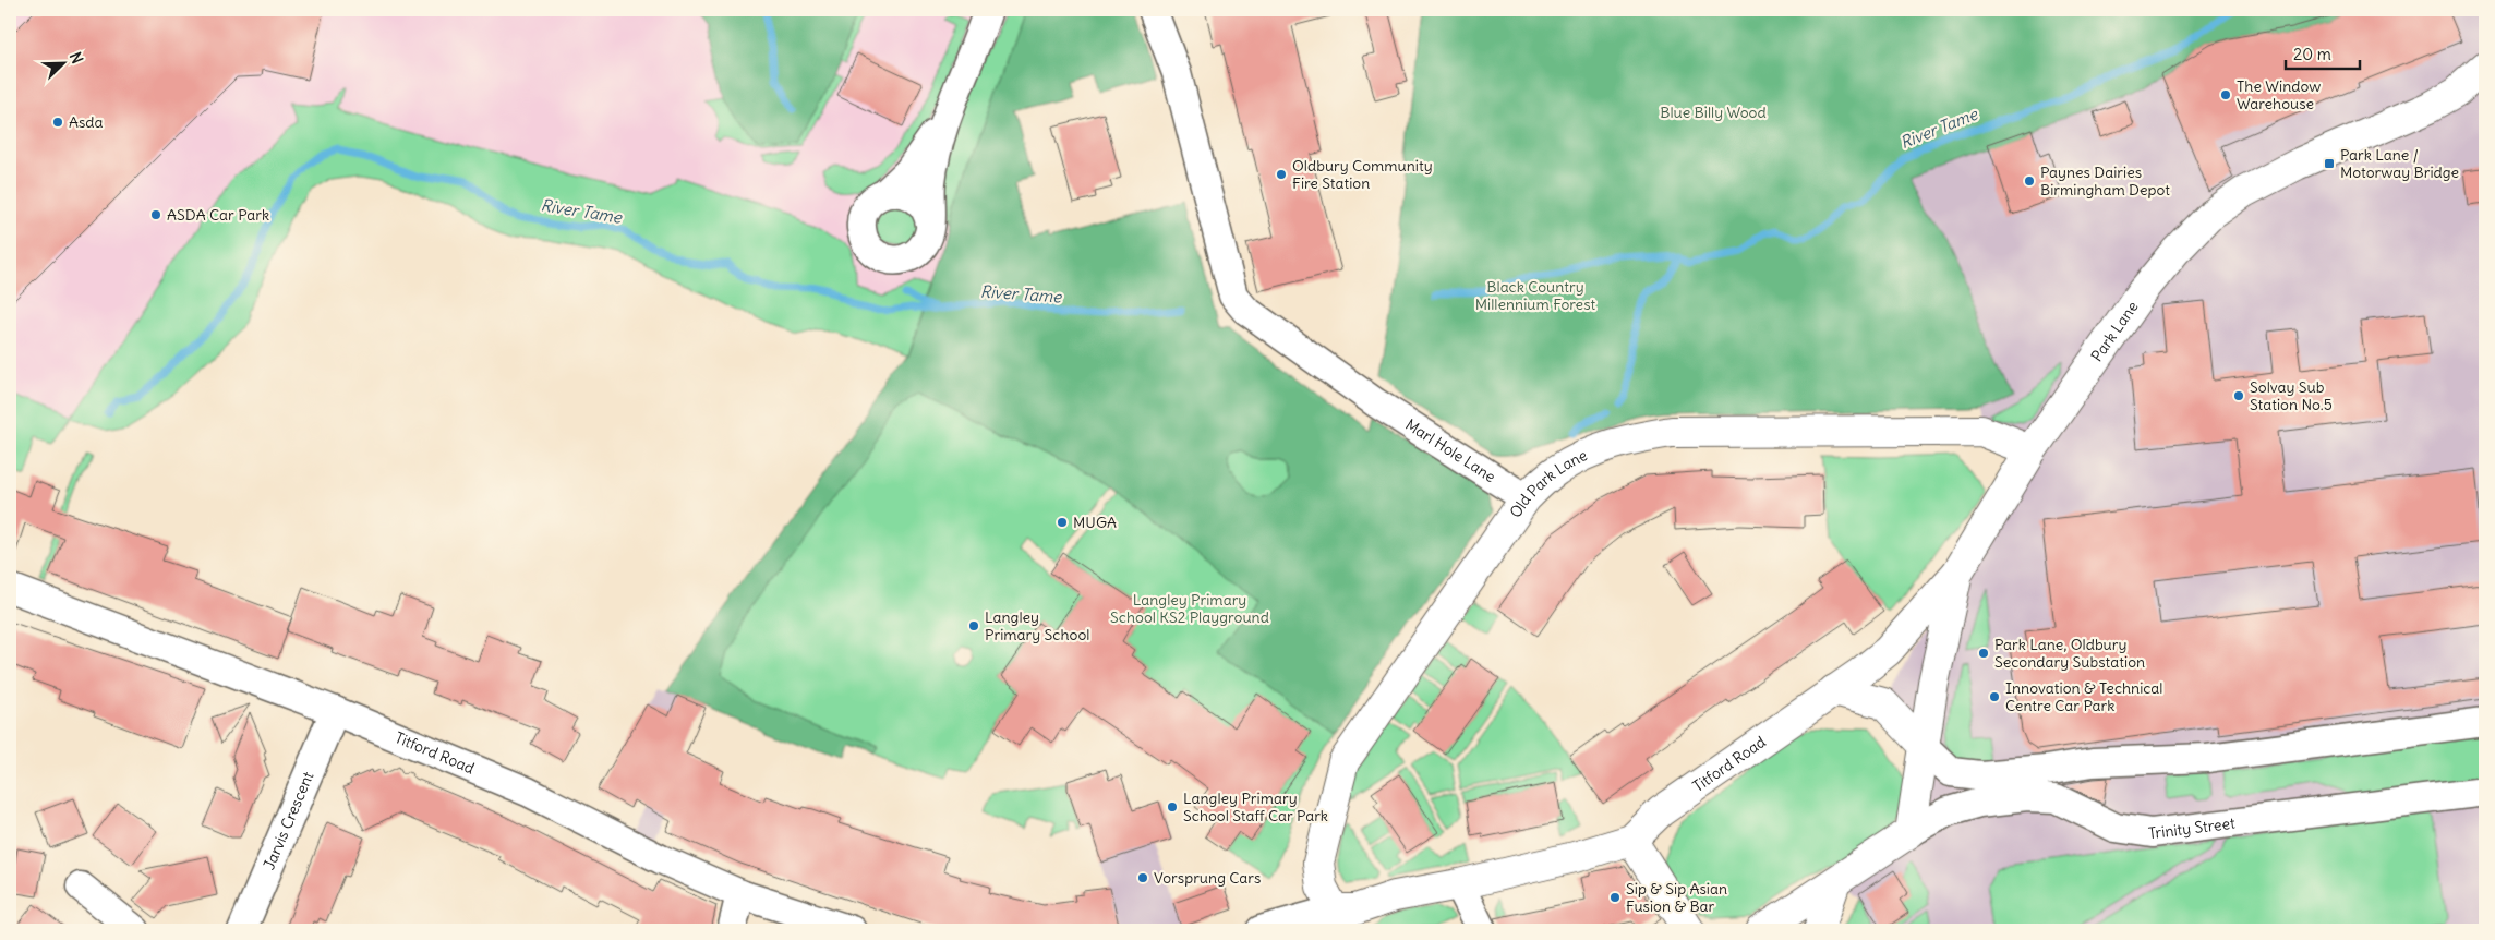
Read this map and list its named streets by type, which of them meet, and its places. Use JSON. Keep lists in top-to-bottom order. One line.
{"streets":{"main road":["Park Lane","Old Park Lane","Titford Road","Trinity Street"],"street":["Marl Hole Lane","Jarvis Crescent"]},"crossings":[["Park Lane","Old Park Lane"],["Park Lane","Titford Road"],["Marl Hole Lane","Old Park Lane"],["Old Park Lane","Titford Road"],["Titford Road","Jarvis Crescent"]],"water":["River Tame"],"parks":["Blue Billy Wood","Black Country Millennium Forest","Langley Primary School KS2 Playground"],"places":{"other":["The Window Warehouse","Asda","Oldbury Community Fire Station","Paynes Dairies Birmingham Depot","ASDA Car Park","Solvay Sub Station No.5","MUGA","Langley Primary School","Park Lane, Oldbury Secondary Substation","Innovation & Technical Centre Car Park","Langley Primary School Staff Car Park","Vorsprung Cars","Sip & Sip Asian Fusion & Bar"],"transit":["Park Lane / Motorway Bridge"]},"scale_bar":"20 m","north":"top right"}
